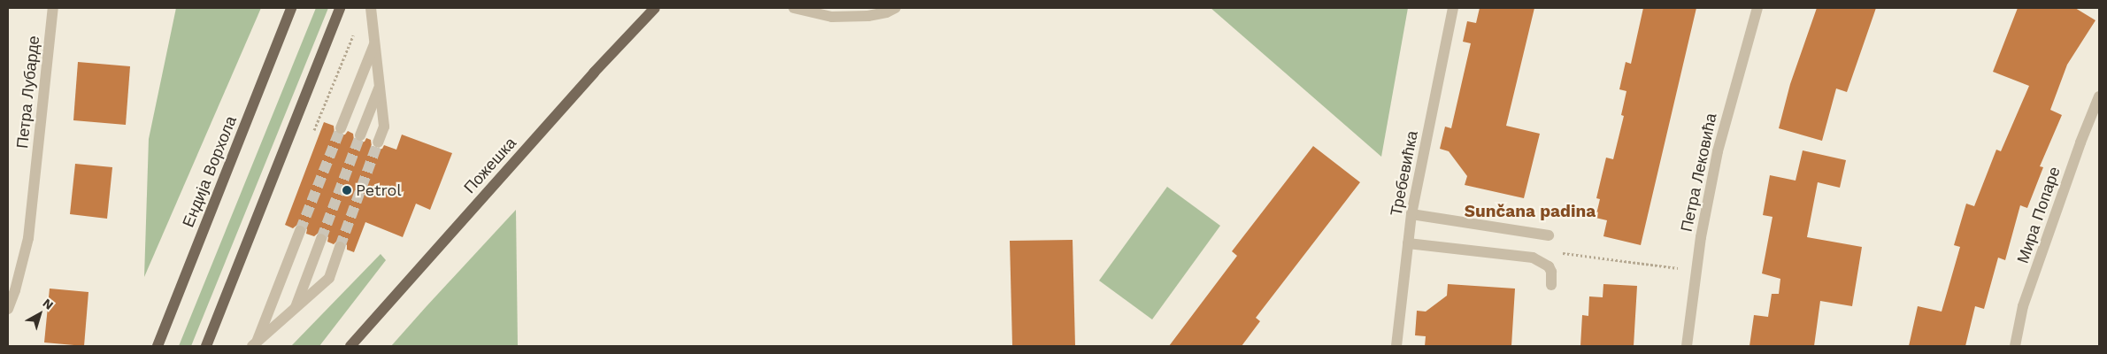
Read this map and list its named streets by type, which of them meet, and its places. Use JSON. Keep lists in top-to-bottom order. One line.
{"streets":{"main road":["Пожешка","Ендија Ворхола"],"street":["Петра Лубарде","Петра Лековића","Требевићка","Мира Попаре"]},"districts":["Sunčana padina"],"places":["Petrol"],"north":"top right"}
